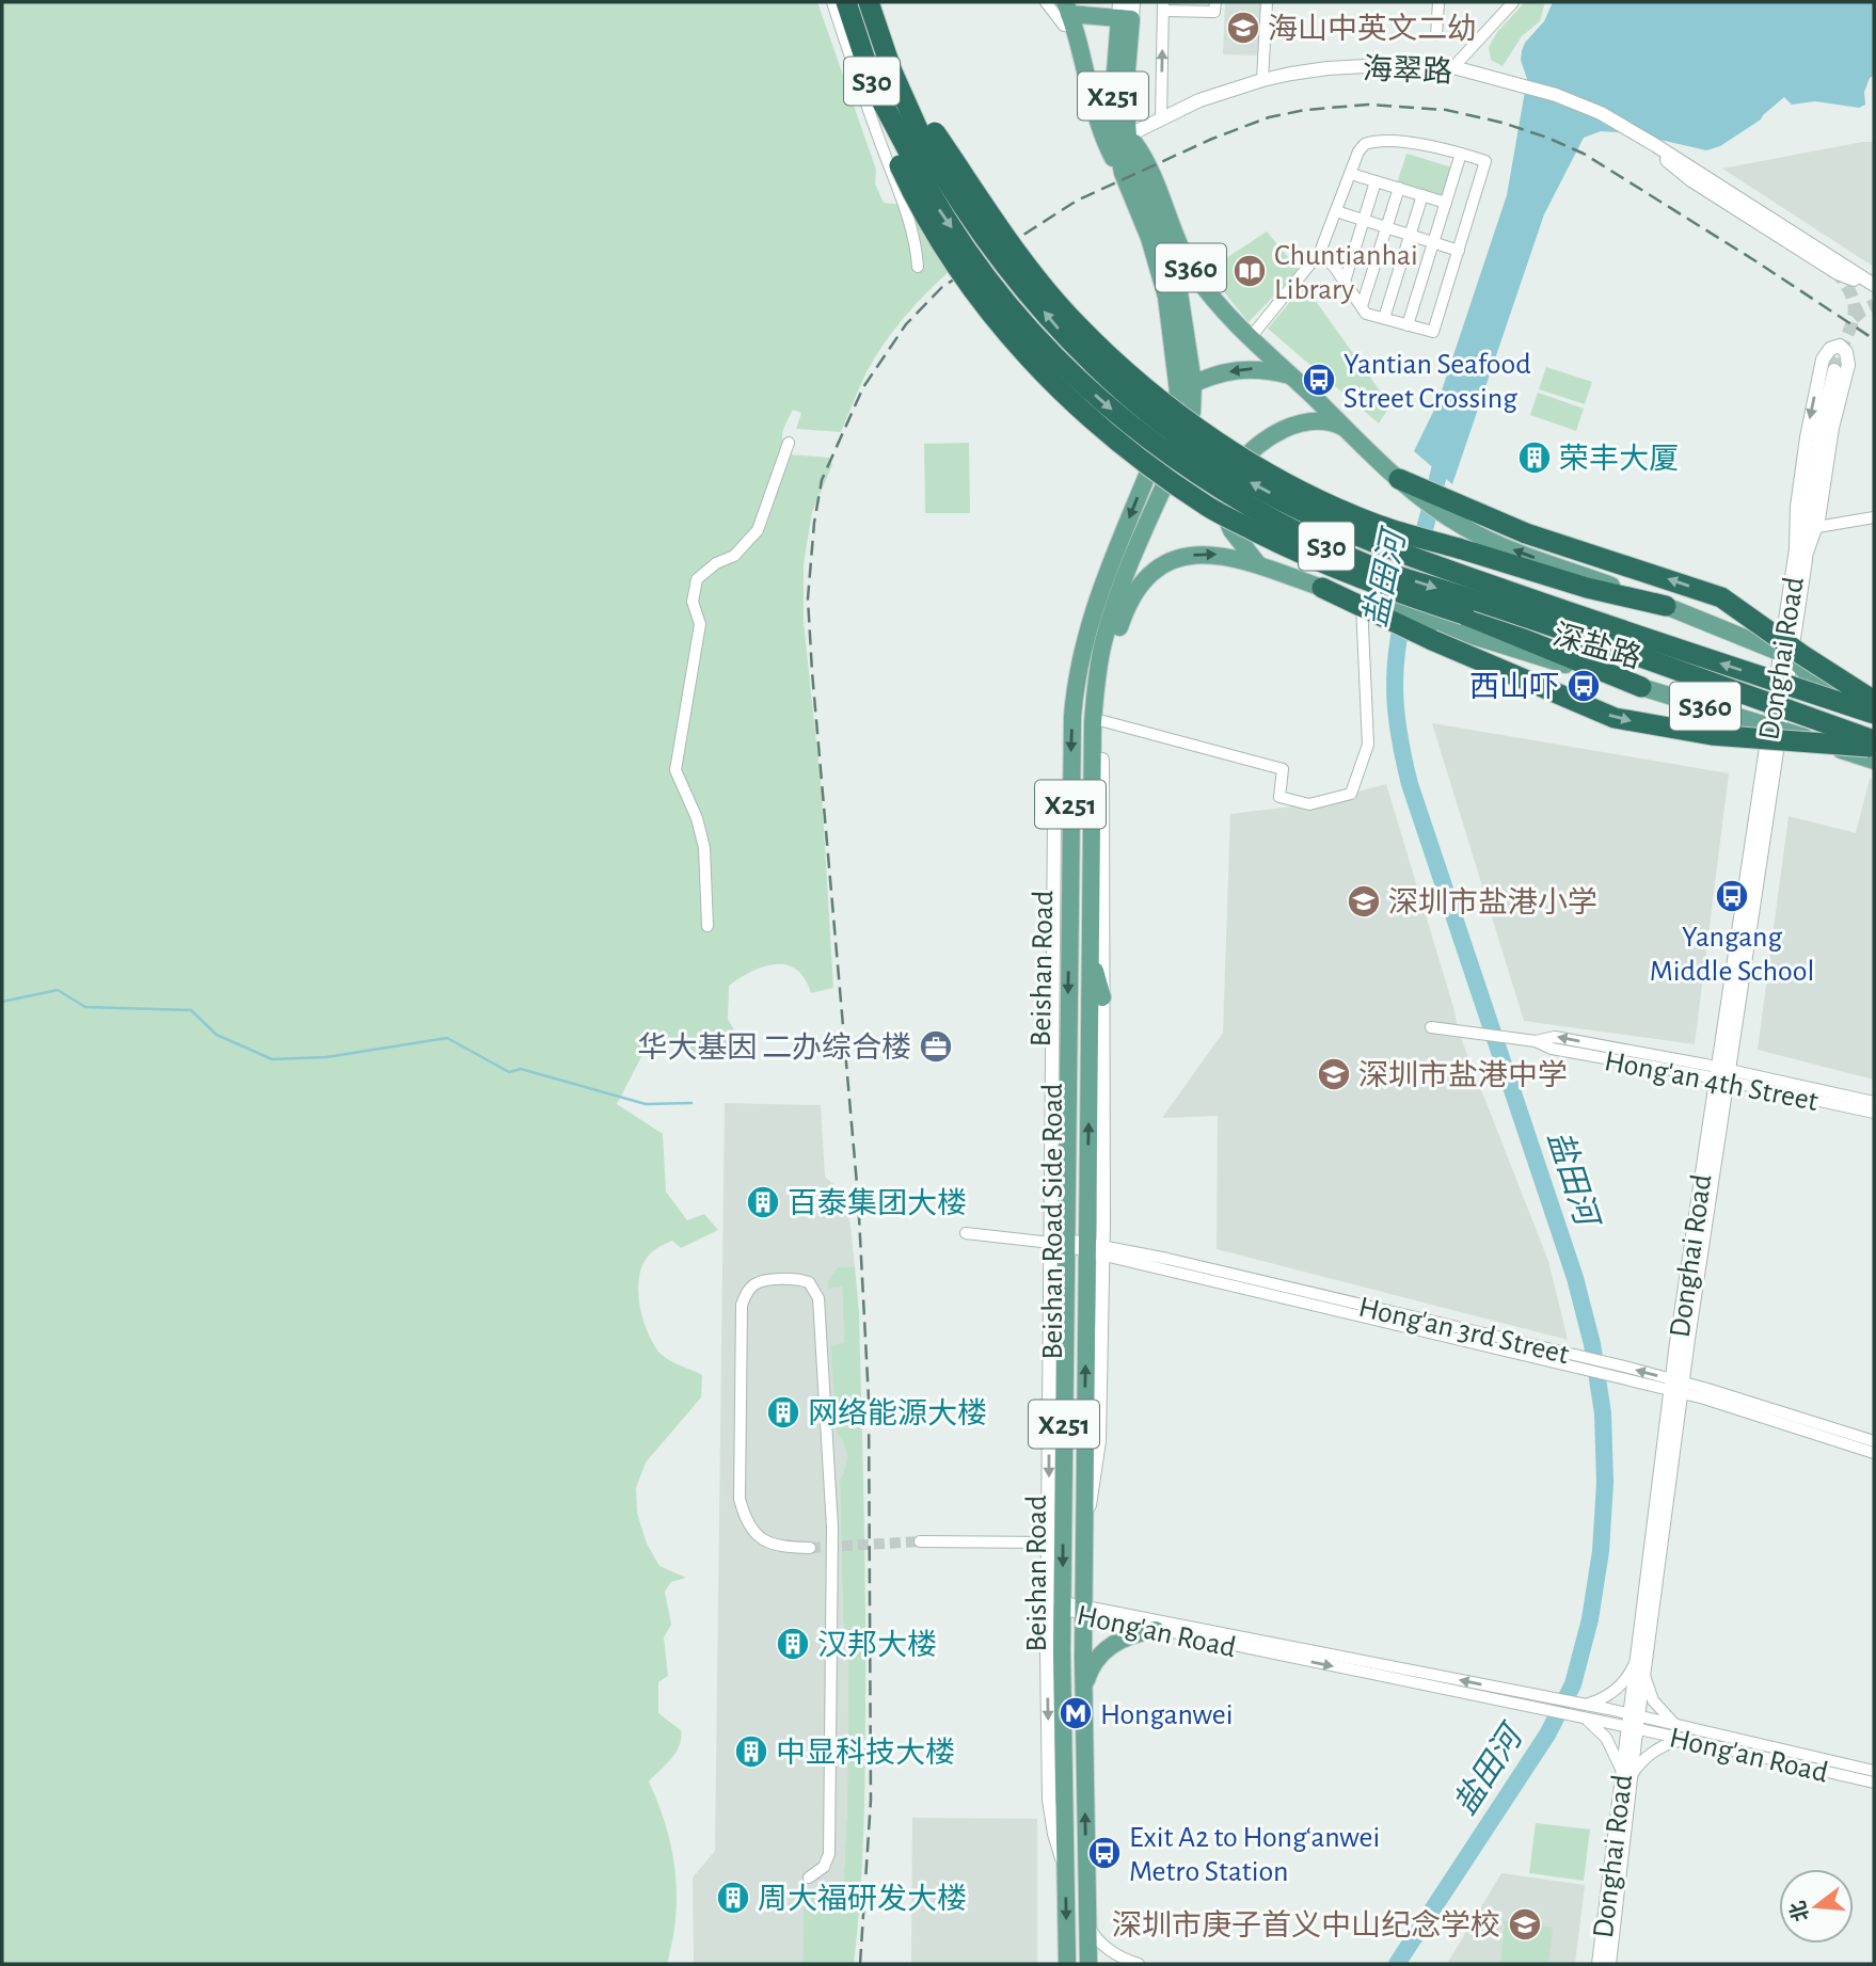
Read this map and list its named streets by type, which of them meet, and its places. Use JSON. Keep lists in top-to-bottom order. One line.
{"streets":{"highway":["S30"],"main road":["X251","S360","深盐路","Beishan Road"],"street":["海翠路","Donghai Road","Hong'an 4th Street","Beishan Road Side Road","Hong'an 3rd Street","Hong'an Road"]},"crossings":[["海翠路","S360"],["海翠路","Beishan Road"],["S30","S360"],["S360","深盐路"],["S360","Donghai Road"],["S360","Beishan Road"],["深盐路","Donghai Road"],["Donghai Road","Hong'an 4th Street"],["Donghai Road","Hong'an 3rd Street"],["Donghai Road","Hong'an Road"],["Beishan Road","Beishan Road Side Road"],["Beishan Road","Hong'an 3rd Street"],["Beishan Road","Hong'an Road"],["Beishan Road Side Road","Hong'an 3rd Street"],["Beishan Road Side Road","Hong'an Road"]],"one_way":["Beishan Road Side Road"],"water":["盐田河"],"places":{"school or university":["海山中英文二幼","深圳市盐港小学","深圳市盐港中学","深圳市庚子首义中山纪念学校"],"library":["Chuntianhai Library"],"bus stop":["Yantian Seafood Street Crossing","西山吓","Yangang Middle School","Exit A2 to Hong‘anwei Metro Station"],"building":["荣丰大厦","百泰集团大楼","网络能源大楼","汉邦大楼","中显科技大楼","周大福研发大楼"],"office":["华大基因 二办综合楼"],"metro station":["Honganwei"]},"north":"left"}
